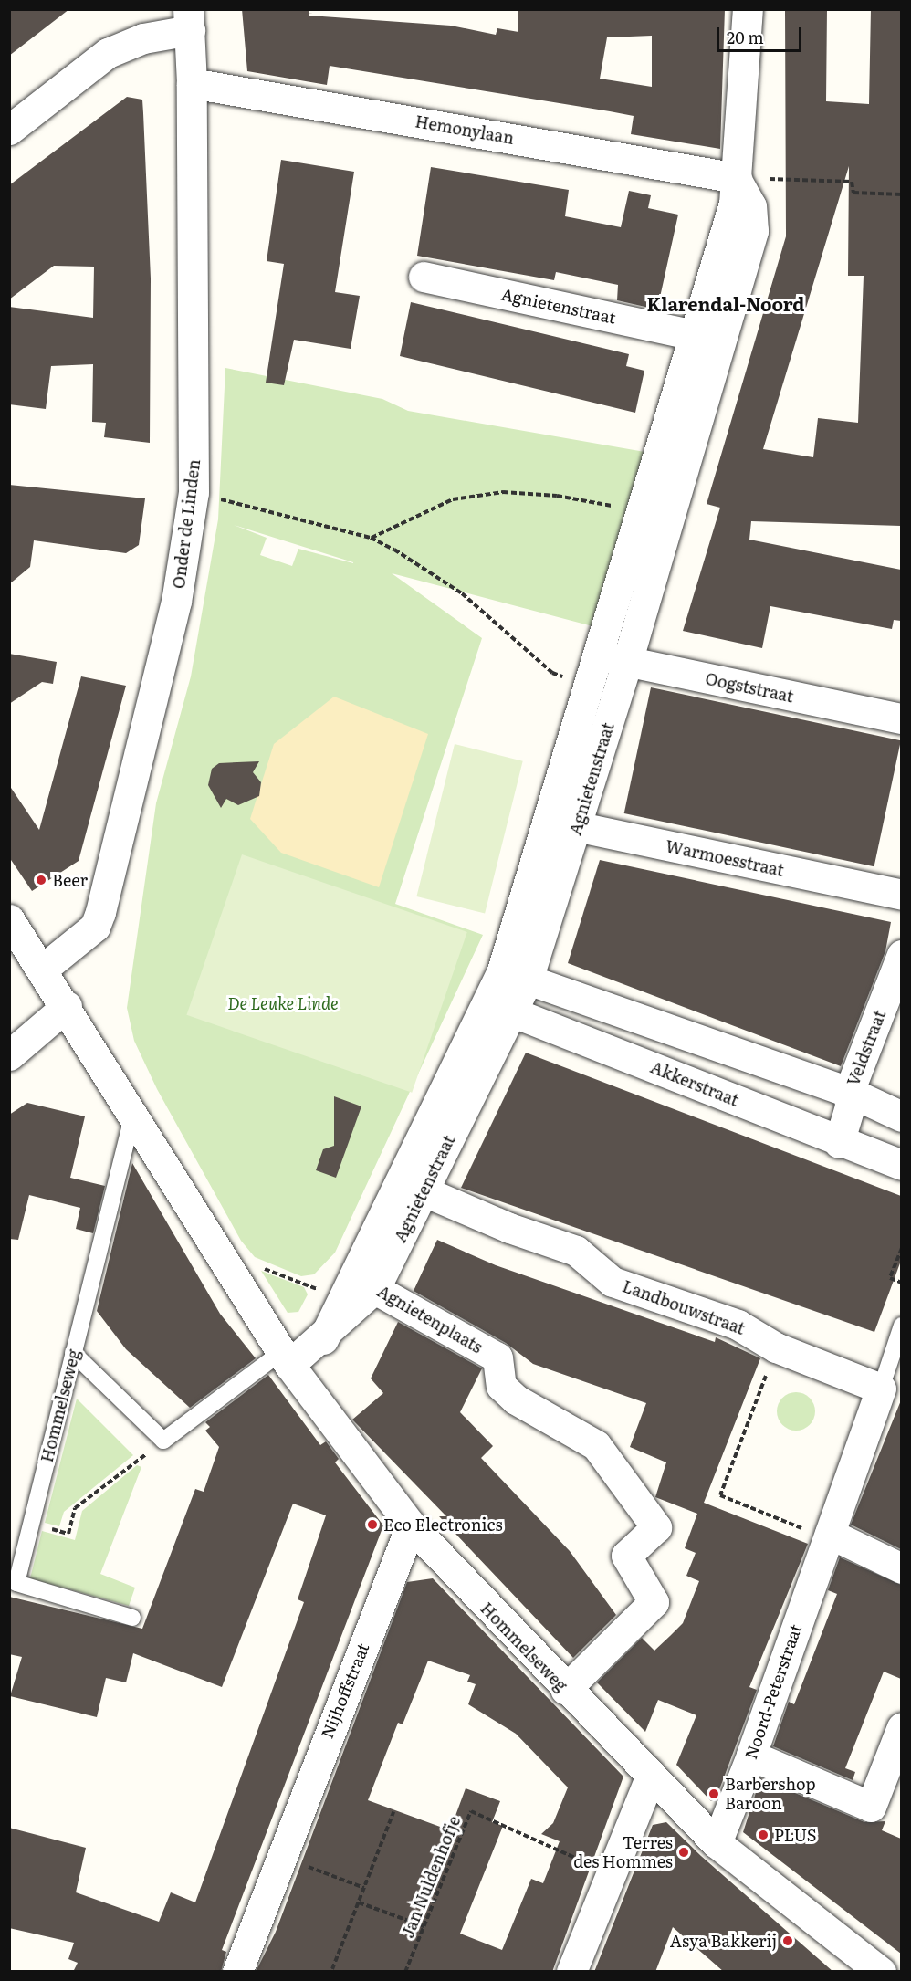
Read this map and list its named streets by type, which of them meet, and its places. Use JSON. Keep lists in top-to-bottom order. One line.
{"streets":{"street":["Hemonylaan","Agnietenstraat","Onder de Linden","Oogststraat","Warmoesstraat","Veldstraat","Akkerstraat","Landbouwstraat","Agnietenplaats","Hommelseweg","Nijhoffstraat","Noord-Peterstraat"],"path":["Jan Nuldenhofje"]},"crossings":[["Hemonylaan","Agnietenstraat"],["Hemonylaan","Onder de Linden"],["Agnietenstraat","Oogststraat"],["Agnietenstraat","Warmoesstraat"],["Agnietenstraat","Akkerstraat"],["Agnietenstraat","Landbouwstraat"],["Agnietenstraat","Agnietenplaats"],["Agnietenstraat","Hommelseweg"],["Onder de Linden","Hommelseweg"],["Veldstraat","Akkerstraat"],["Landbouwstraat","Noord-Peterstraat"],["Agnietenplaats","Hommelseweg"],["Hommelseweg","Nijhoffstraat"],["Hommelseweg","Noord-Peterstraat"]],"districts":["Klarendal-Noord"],"parks":["De Leuke Linde"],"places":["Beer","Eco Electronics","Barbershop Baroon","PLUS","Terres des Hommes","Asya Bakkerij"],"scale_bar":"20 m"}
